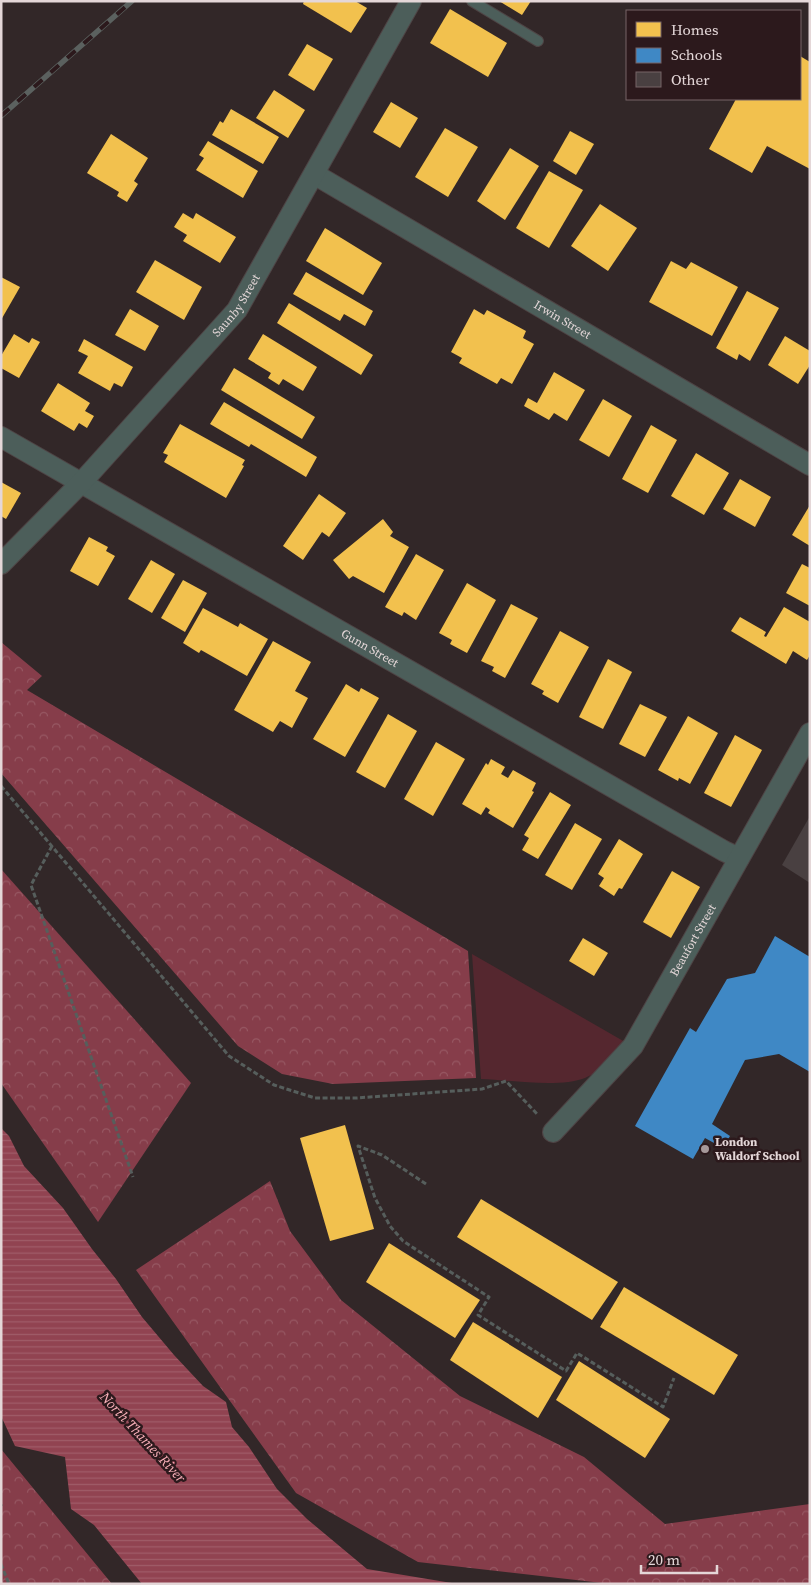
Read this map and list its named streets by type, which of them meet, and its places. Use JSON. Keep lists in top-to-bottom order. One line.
{"streets":{"street":["Saunby Street","Irwin Street","Gunn Street","Beaufort Street"]},"crossings":[["Saunby Street","Irwin Street"],["Saunby Street","Gunn Street"],["Gunn Street","Beaufort Street"]],"water":["North Thames River"],"places":["London Waldorf School"],"legend":["Homes","Schools","Other"],"scale_bar":"20 m"}
